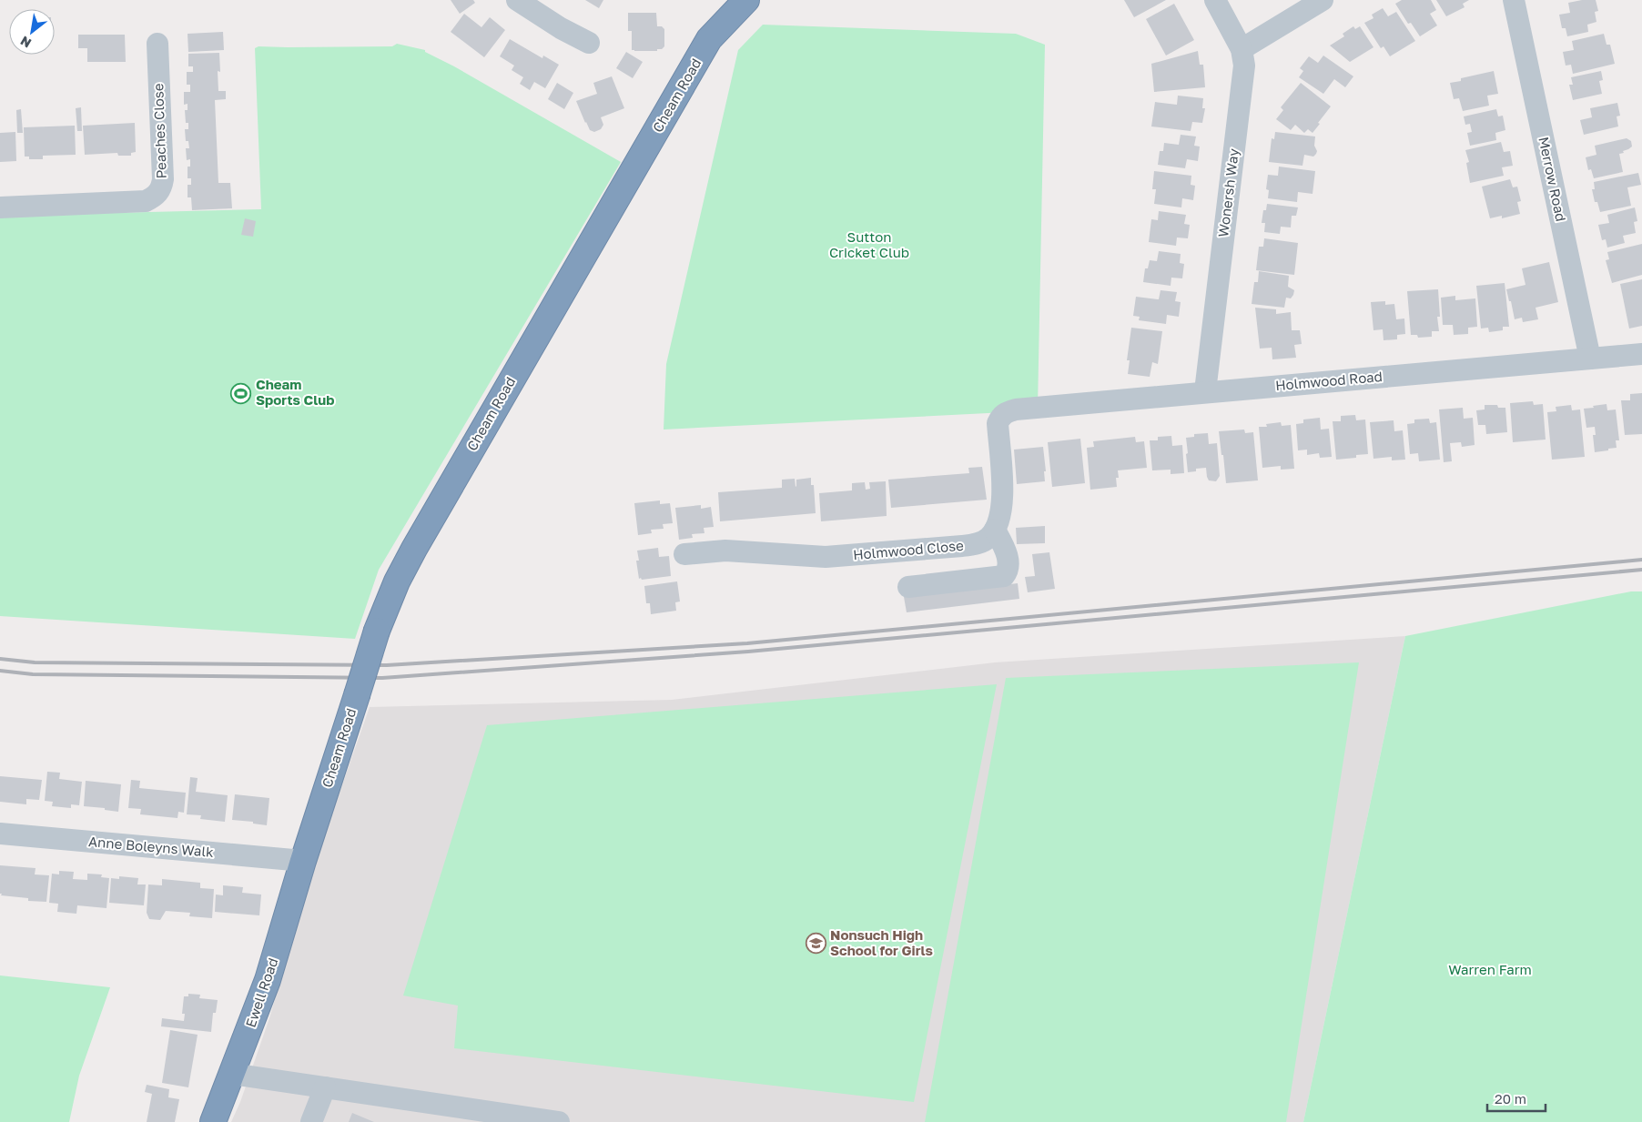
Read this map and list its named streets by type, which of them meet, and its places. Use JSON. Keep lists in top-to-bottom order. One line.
{"streets":{"highway":["Cheam Road","Ewell Road"],"street":["Peaches Close","Merrow Road","Wonersh Way","Holmwood Road","Holmwood Close","Anne Boleyns Walk"]},"crossings":[["Cheam Road","Anne Boleyns Walk"],["Cheam Road","Ewell Road"],["Merrow Road","Holmwood Road"],["Wonersh Way","Holmwood Road"],["Holmwood Road","Holmwood Close"],["Anne Boleyns Walk","Ewell Road"]],"parks":["Sutton Cricket Club","Warren Farm"],"places":{"sports":["Cheam Sports Club"],"school or university":["Nonsuch High School for Girls"]},"scale_bar":"20 m","north":"bottom left"}
